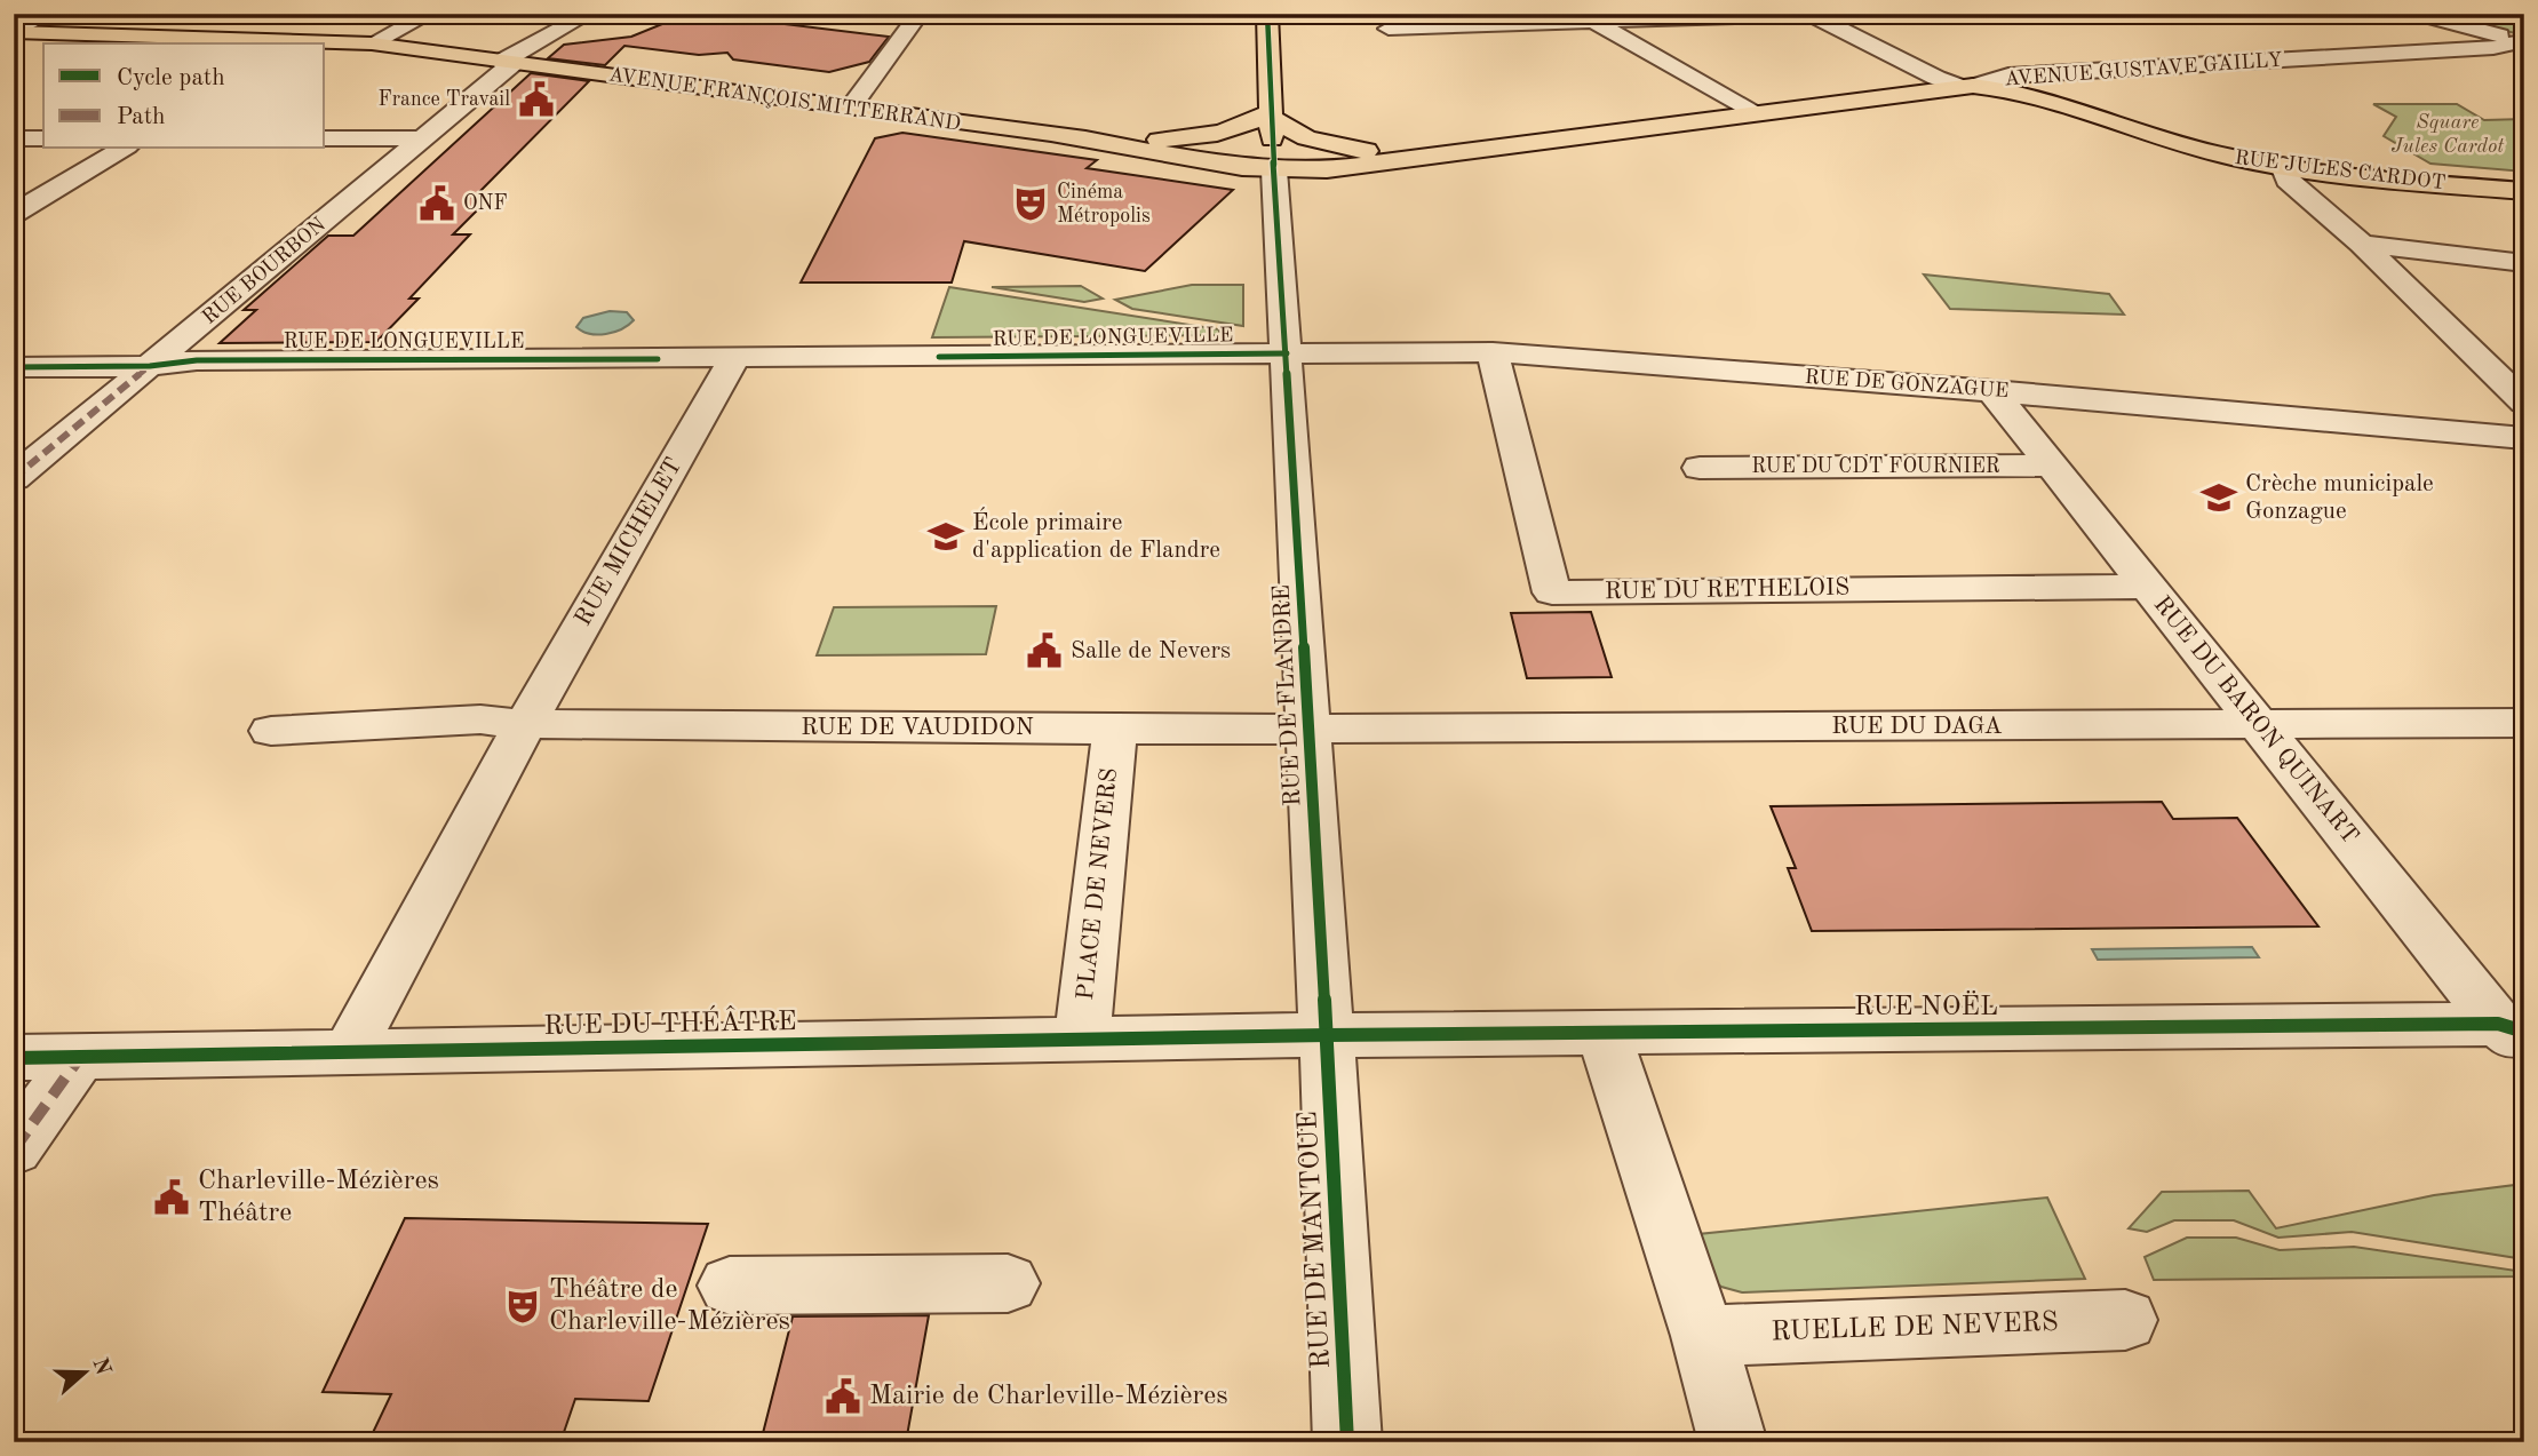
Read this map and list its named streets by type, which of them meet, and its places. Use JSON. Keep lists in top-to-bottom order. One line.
{"streets":{"main road":["AVENUE GUSTAVE GAILLY","AVENUE FRANÇOIS MITTERRAND","RUE JULES CARDOT"],"street":["RUE BOURBON","RUE DE LONGUEVILLE","RUE DE GONZAGUE","RUE DU CDT FOURNIER","RUE MICHELET","RUE DU RETHELOIS","RUE DE FLANDRE","RUE DU BARON QUINART","RUE DU DAGA","RUE DE VAUDIDON","PLACE DE NEVERS","RUE NOËL","RUE DU THÉÂTRE","RUE DE MANTOUE","RUELLE DE NEVERS"]},"crossings":[["AVENUE GUSTAVE GAILLY","RUE JULES CARDOT"],["AVENUE FRANÇOIS MITTERRAND","RUE BOURBON"],["RUE BOURBON","RUE DE LONGUEVILLE"],["RUE DE LONGUEVILLE","RUE DE GONZAGUE"],["RUE DE LONGUEVILLE","RUE MICHELET"],["RUE DE LONGUEVILLE","RUE DE FLANDRE"],["RUE DE GONZAGUE","RUE DU RETHELOIS"],["RUE DE GONZAGUE","RUE DE FLANDRE"],["RUE DE GONZAGUE","RUE DU BARON QUINART"],["RUE DU CDT FOURNIER","RUE DU BARON QUINART"],["RUE MICHELET","RUE DE VAUDIDON"],["RUE MICHELET","RUE DU THÉÂTRE"],["RUE DU RETHELOIS","RUE DU BARON QUINART"],["RUE DE FLANDRE","RUE DU DAGA"],["RUE DE FLANDRE","RUE DE VAUDIDON"],["RUE DE FLANDRE","RUE NOËL"],["RUE DE FLANDRE","RUE DU THÉÂTRE"],["RUE DE FLANDRE","RUE DE MANTOUE"],["RUE DU BARON QUINART","RUE DU DAGA"],["RUE DU BARON QUINART","RUE NOËL"],["RUE DU DAGA","RUE DE VAUDIDON"],["RUE DE VAUDIDON","PLACE DE NEVERS"],["PLACE DE NEVERS","RUE DU THÉÂTRE"],["RUE NOËL","RUE DU THÉÂTRE"],["RUE NOËL","RUE DE MANTOUE"],["RUE DU THÉÂTRE","RUE DE MANTOUE"]],"parks":["Square Jules Cardot"],"places":{"public building":["France Travail","ONF","Salle de Nevers","Charleville-Mézières Théâtre","Mairie de Charleville-Mézières"],"theatre":["Cinéma Métropolis","Théâtre de Charleville-Mézières"],"school or university":["Crèche municipale Gonzague","École primaire d'application de Flandre"]},"legend":["Cycle path","Path"],"north":"right"}
